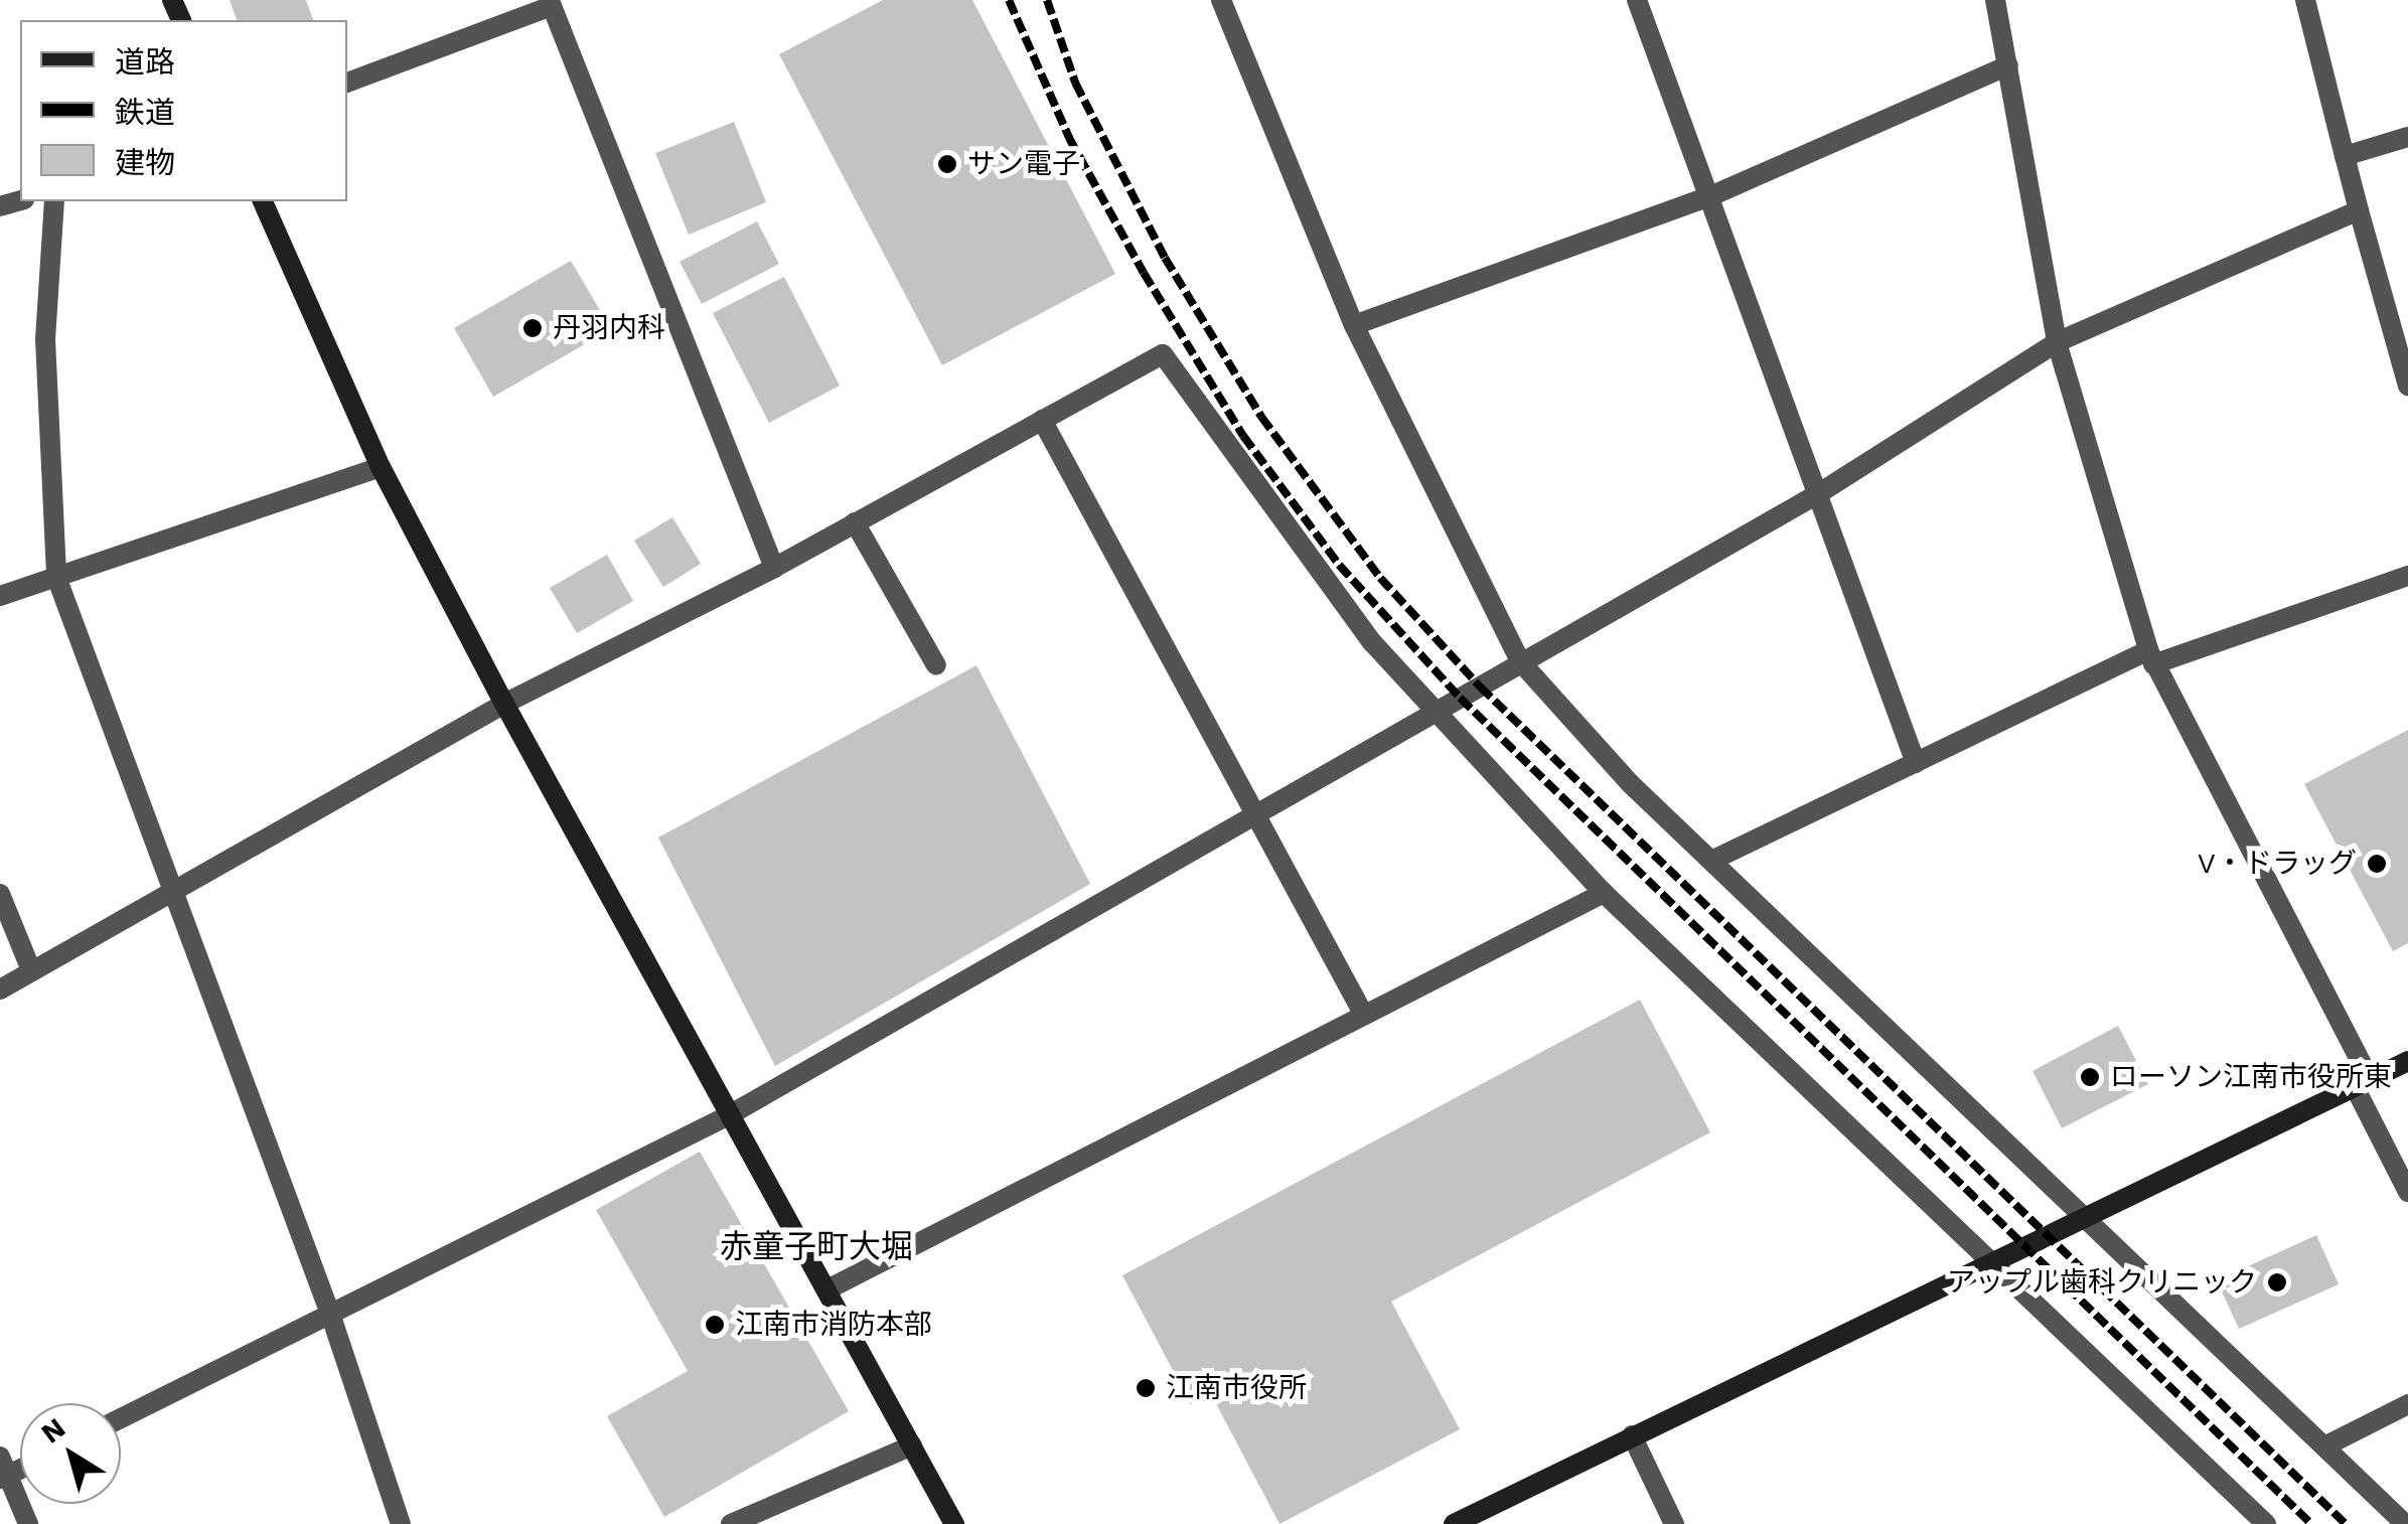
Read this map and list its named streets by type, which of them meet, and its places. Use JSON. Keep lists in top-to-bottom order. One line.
{"districts":["赤童子町大堀"],"places":["サン電子","丹羽内科","V・ドラッグ","ローソン江南市役所東","アップル歯科クリニック","江南市消防本部","江南市役所"],"legend":["道路","鉄道","建物"],"north":"top left"}
